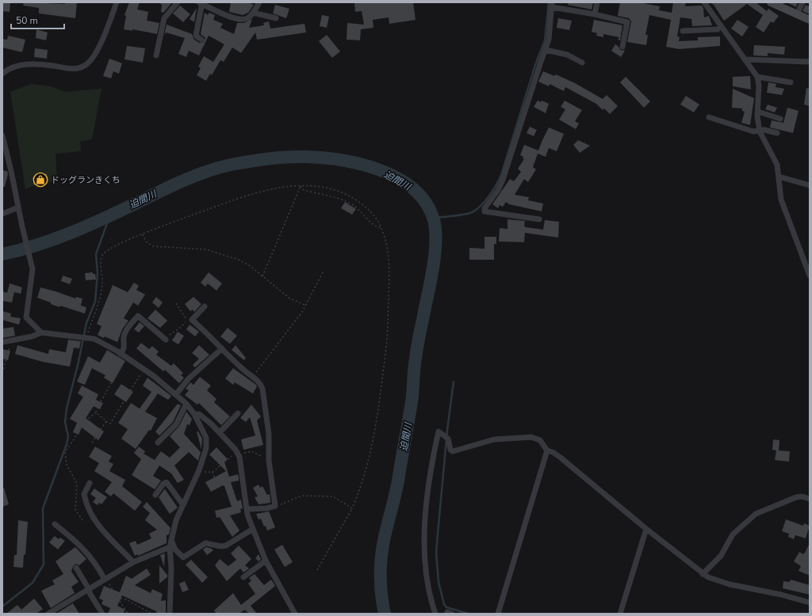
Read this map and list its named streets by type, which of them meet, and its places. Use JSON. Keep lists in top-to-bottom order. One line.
{"water":["迫間川"],"places":{"shop":["ドッグランきくち"]},"scale_bar":"50 m"}
